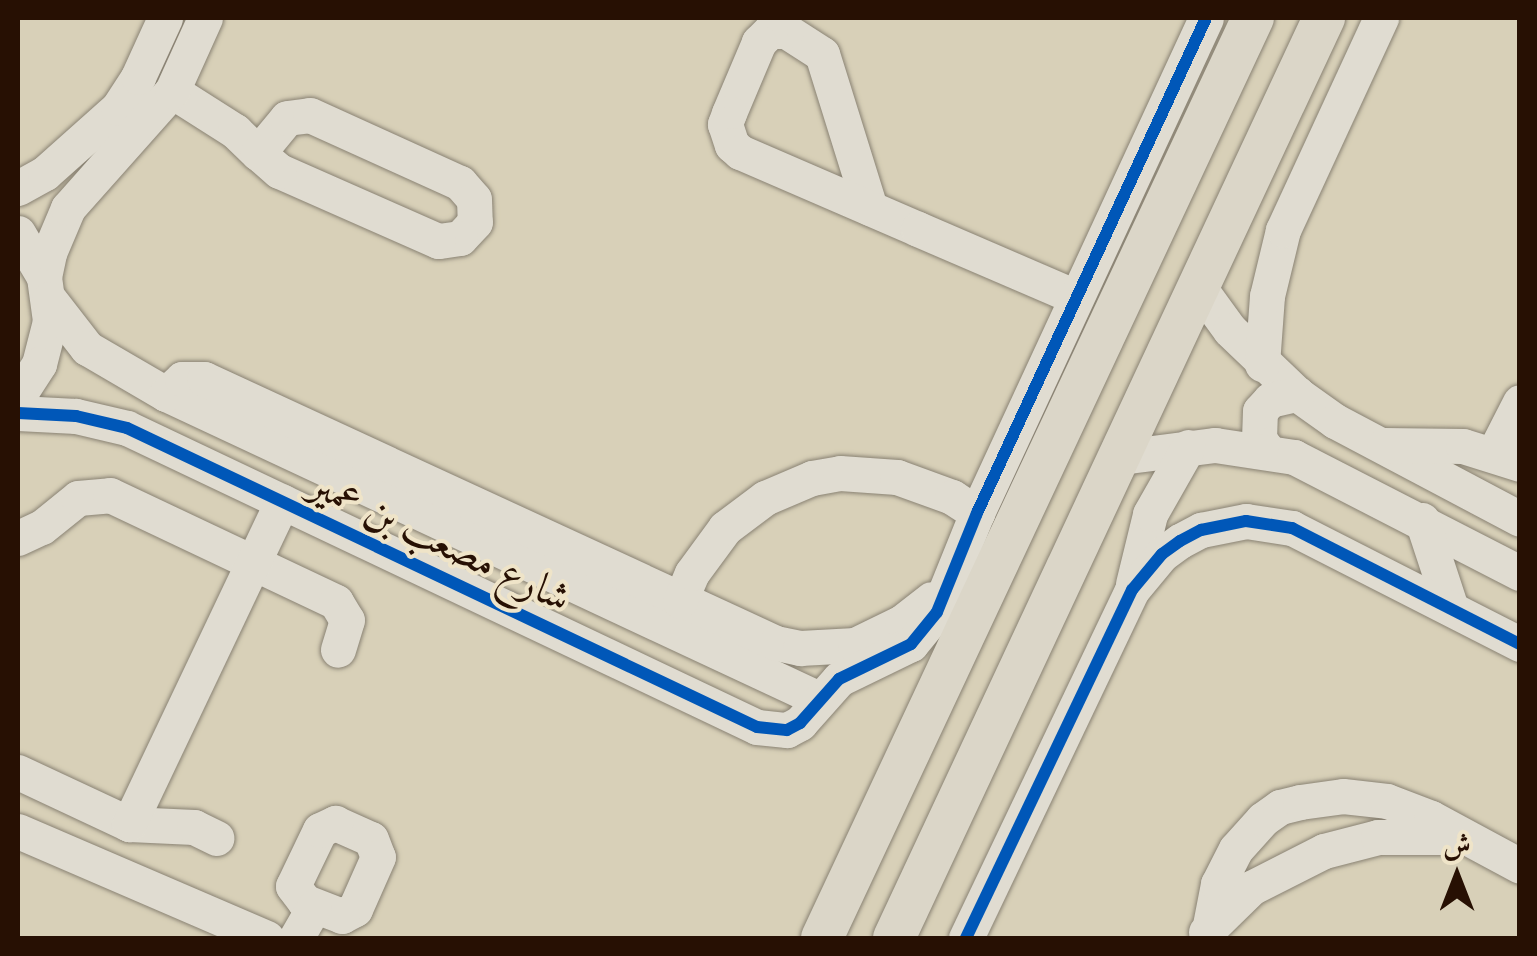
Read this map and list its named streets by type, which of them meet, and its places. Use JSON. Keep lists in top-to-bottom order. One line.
{"streets":{"street":["شارع مصعب بن عمير"]},"north":"top"}
